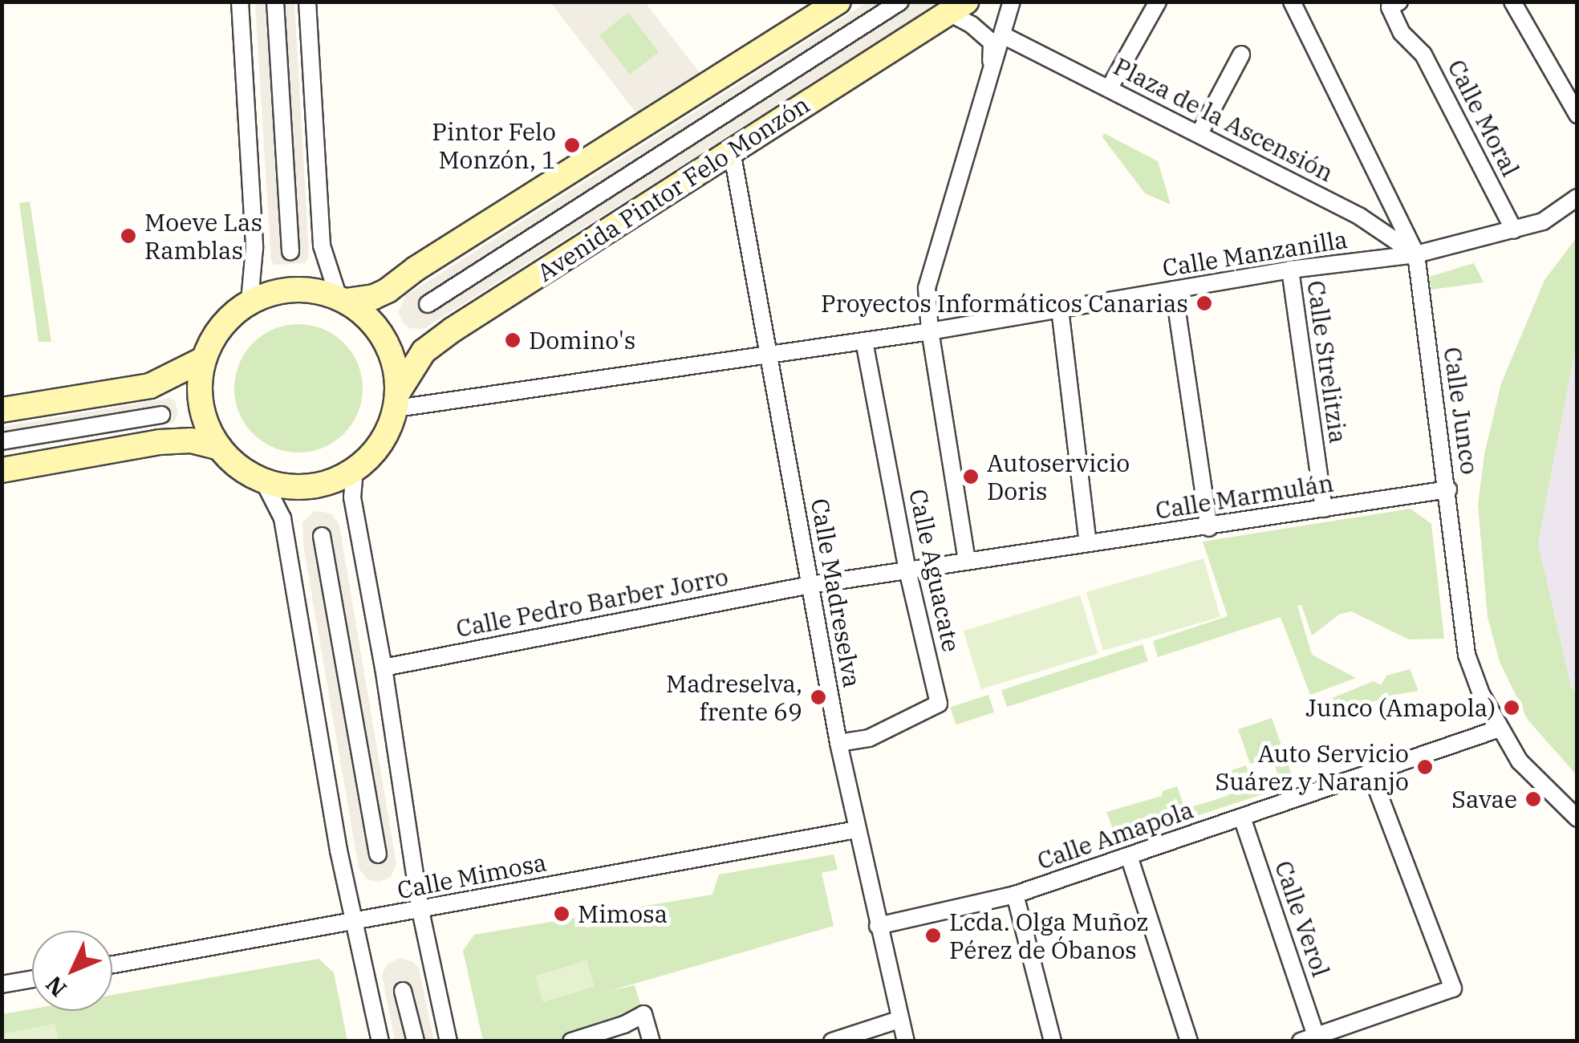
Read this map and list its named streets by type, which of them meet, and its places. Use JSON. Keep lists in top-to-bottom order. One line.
{"streets":{"street":["Calle Moral","Plaza de la Ascensión","Avenida Pintor Felo Monzón","Calle Manzanilla","Calle Strelitzia","Calle Junco","Calle Marmulán","Calle Aguacate","Calle Madreselva","Calle Pedro Barber Jorro","Calle Amapola","Calle Mimosa","Calle Verol"]},"crossings":[["Calle Moral","Calle Manzanilla"],["Plaza de la Ascensión","Calle Manzanilla"],["Plaza de la Ascensión","Calle Junco"],["Avenida Pintor Felo Monzón","Calle Manzanilla"],["Avenida Pintor Felo Monzón","Calle Madreselva"],["Calle Manzanilla","Calle Strelitzia"],["Calle Manzanilla","Calle Junco"],["Calle Manzanilla","Calle Aguacate"],["Calle Manzanilla","Calle Madreselva"],["Calle Strelitzia","Calle Marmulán"],["Calle Junco","Calle Marmulán"],["Calle Junco","Calle Amapola"],["Calle Marmulán","Calle Aguacate"],["Calle Marmulán","Calle Madreselva"],["Calle Marmulán","Calle Pedro Barber Jorro"],["Calle Aguacate","Calle Madreselva"],["Calle Madreselva","Calle Pedro Barber Jorro"],["Calle Madreselva","Calle Amapola"],["Calle Madreselva","Calle Mimosa"],["Calle Amapola","Calle Verol"]],"places":["Pintor Felo Monzón, 1","Moeve Las Ramblas","Proyectos Informáticos Canarias","Domino's","Autoservicio Doris","Madreselva, frente 69","Junco (Amapola)","Auto Servicio Suárez y Naranjo","Savae","Mimosa","Lcda. Olga Muñoz Pérez de Óbanos"],"north":"bottom left"}
